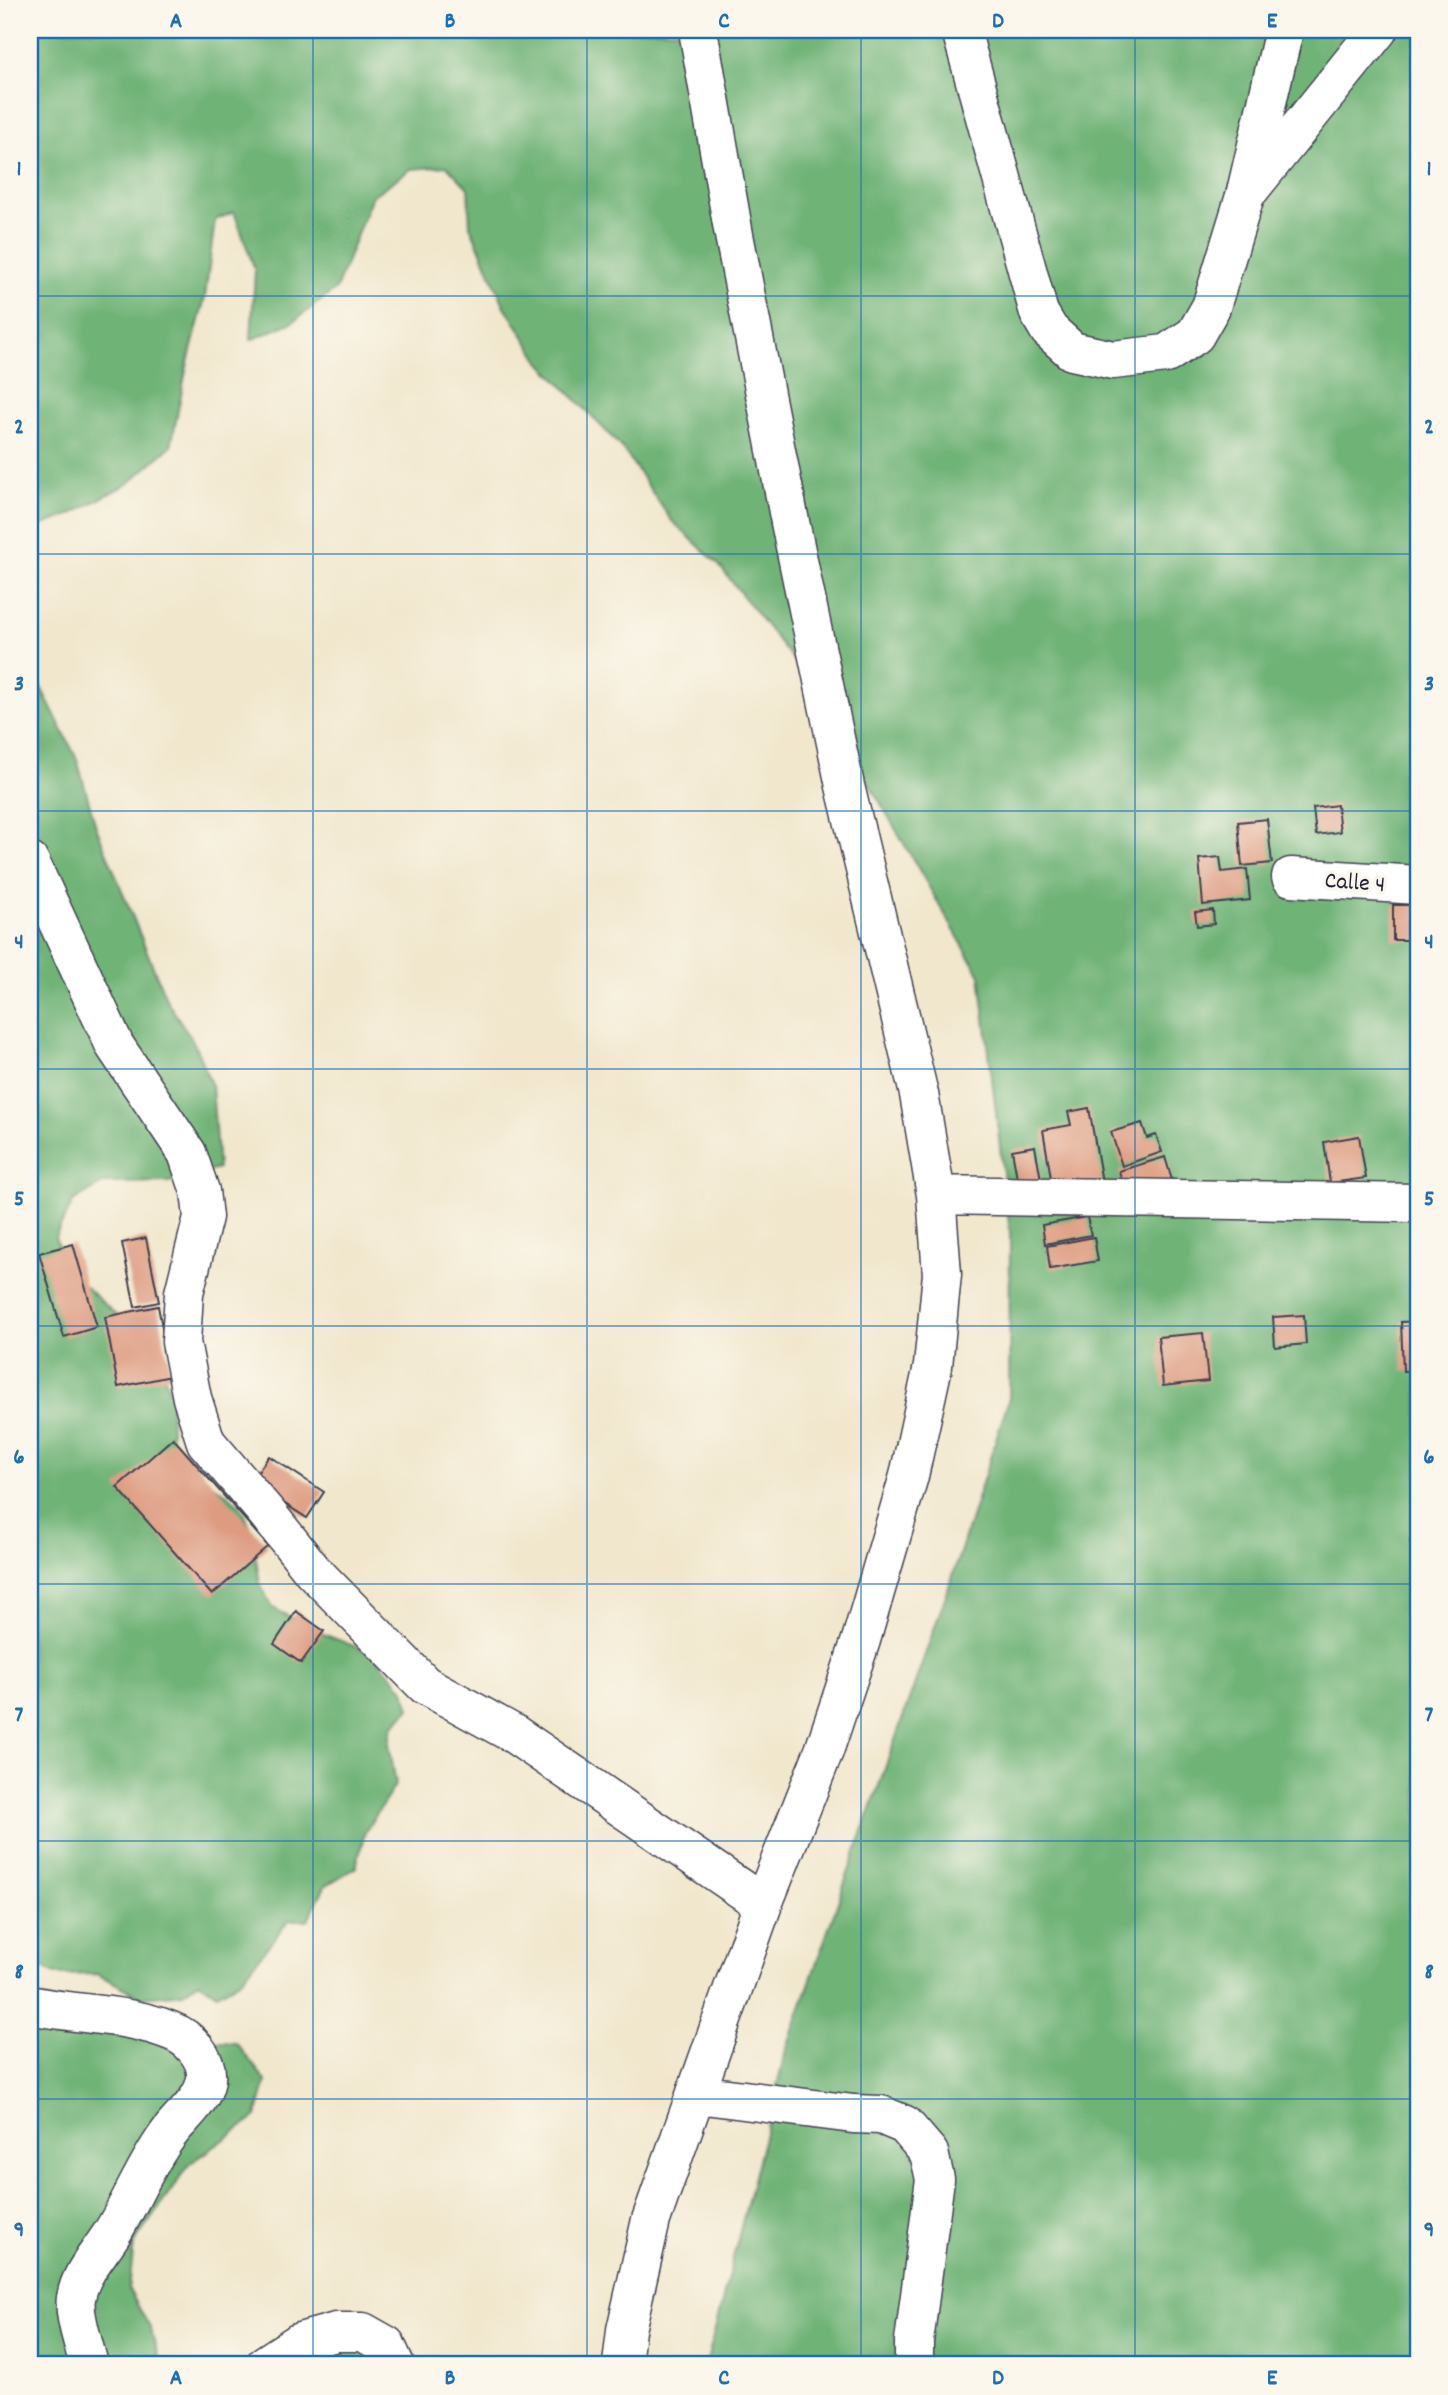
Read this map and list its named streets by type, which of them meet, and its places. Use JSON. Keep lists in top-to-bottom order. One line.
{"streets":{"street":["Calle 4"]},"grid":{"columns":["A","B","C","D","E"],"rows":["1","2","3","4","5","6","7","8","9"]}}
